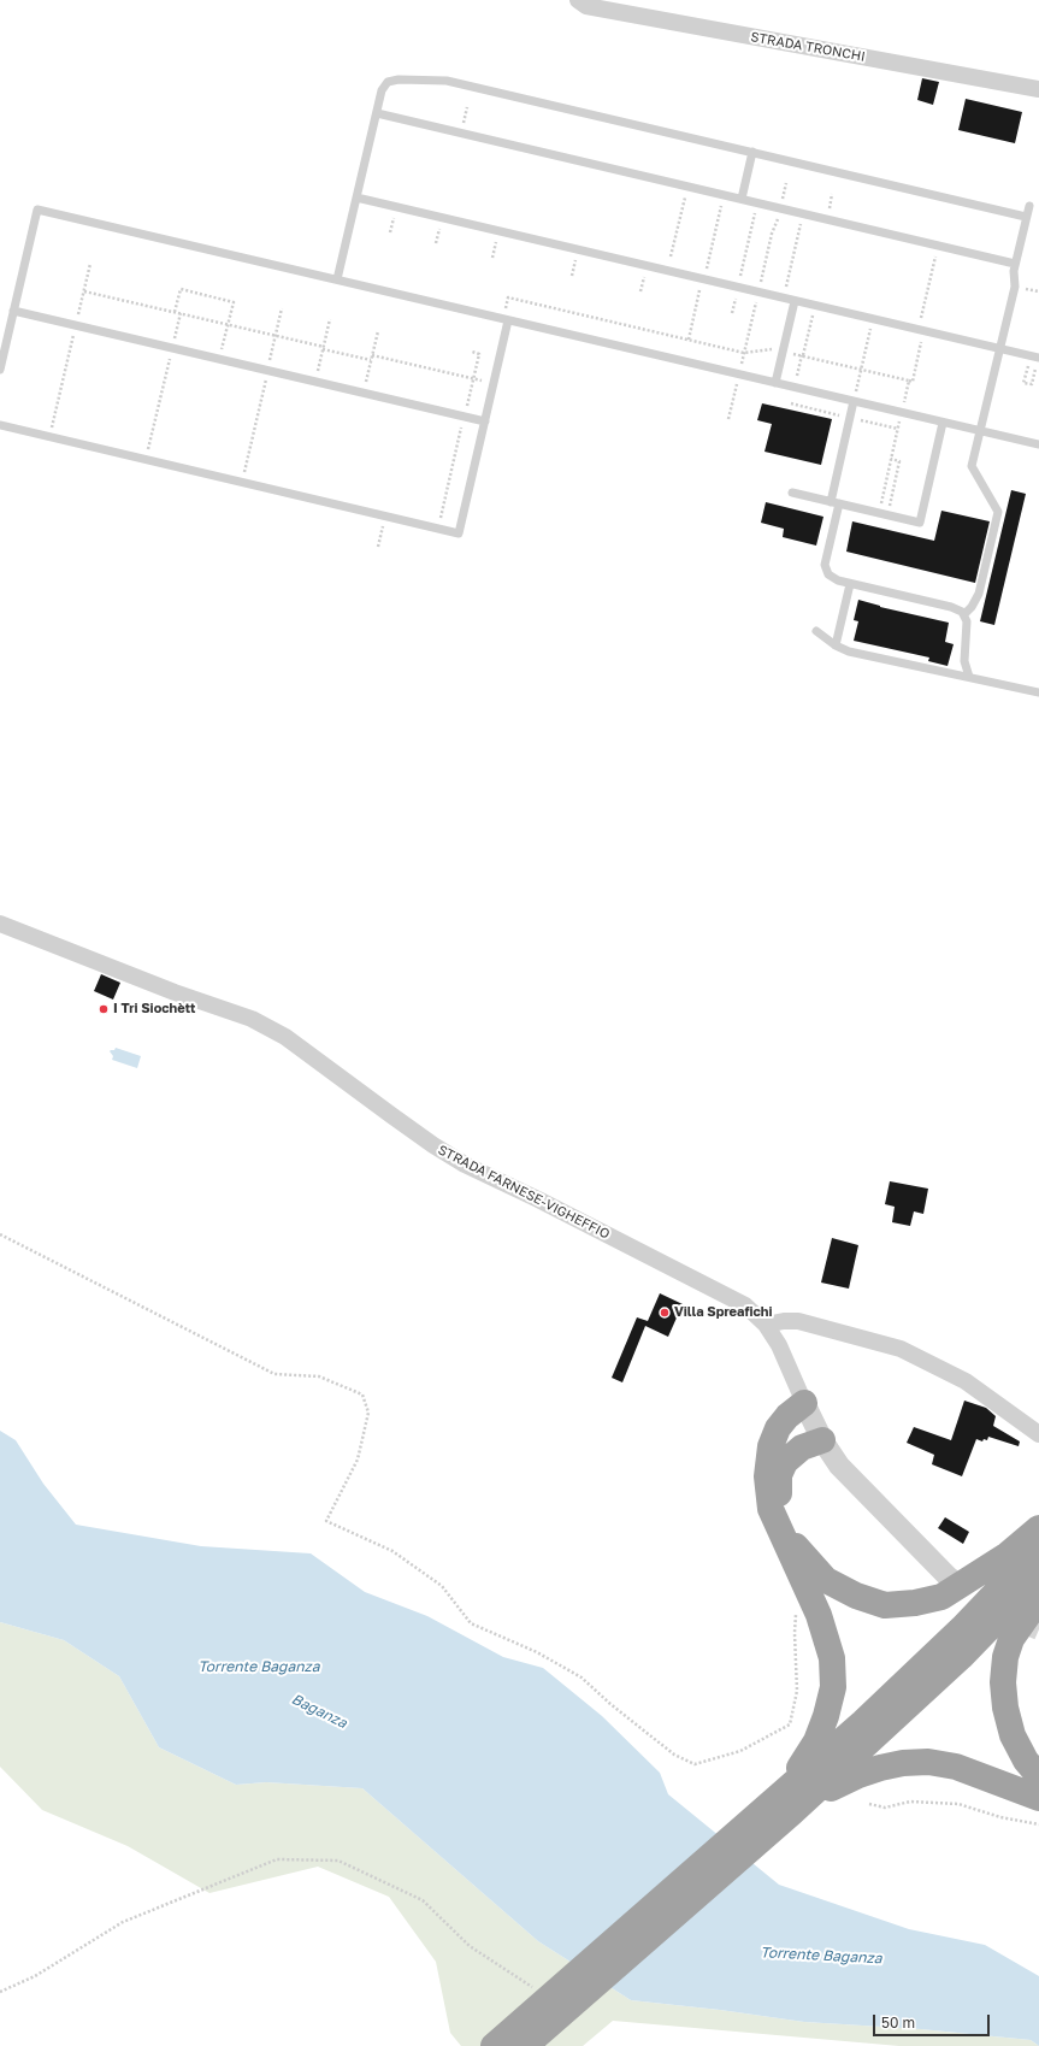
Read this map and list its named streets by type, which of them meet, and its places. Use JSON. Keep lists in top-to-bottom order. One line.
{"streets":{"street":["STRADA TRONCHI","STRADA FARNESE-VIGHEFFIO"]},"water":["Torrente Baganza","Baganza"],"places":["I Tri Siochètt","Villa Spreafichi"],"scale_bar":"50 m"}
